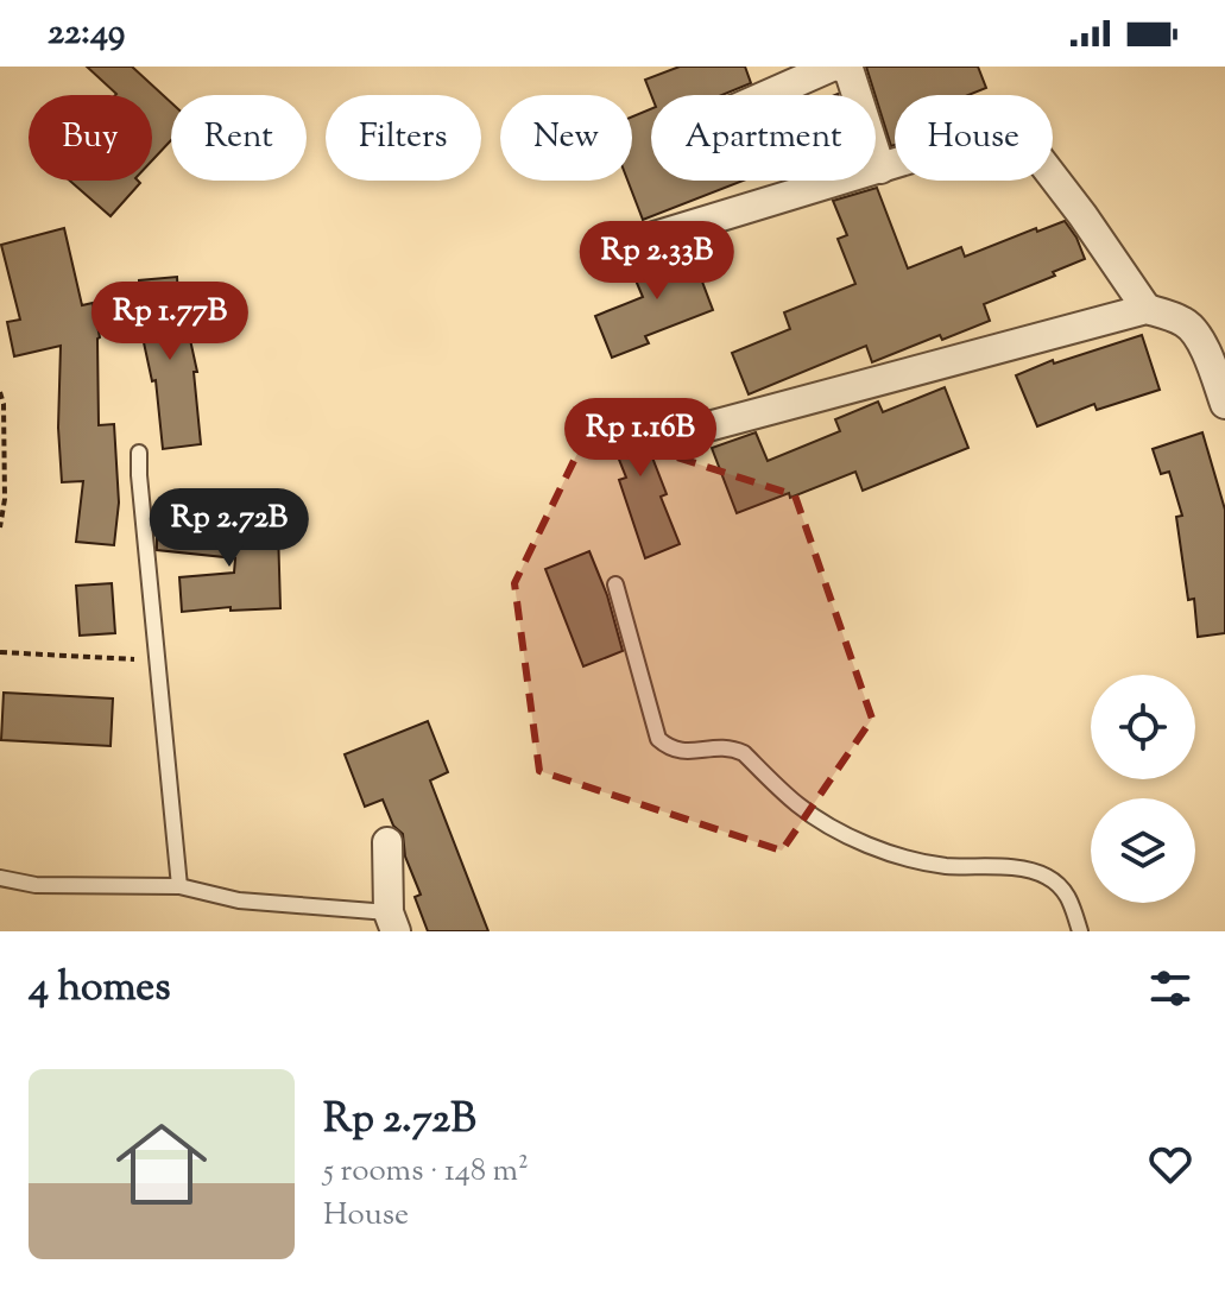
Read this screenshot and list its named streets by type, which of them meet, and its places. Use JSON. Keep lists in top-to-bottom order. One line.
{"page":{"status":"22:49","chip":["Buy","Rent","Filters","New","Apartment","House"],"price":["Rp 2.33B","Rp 1.77B","Rp 1.16B","Rp 2.72B"],"heading":"4 homes","list":[{"name":"Rp 2.72B","note":"5 rooms · 148 m² · House"}]}}
